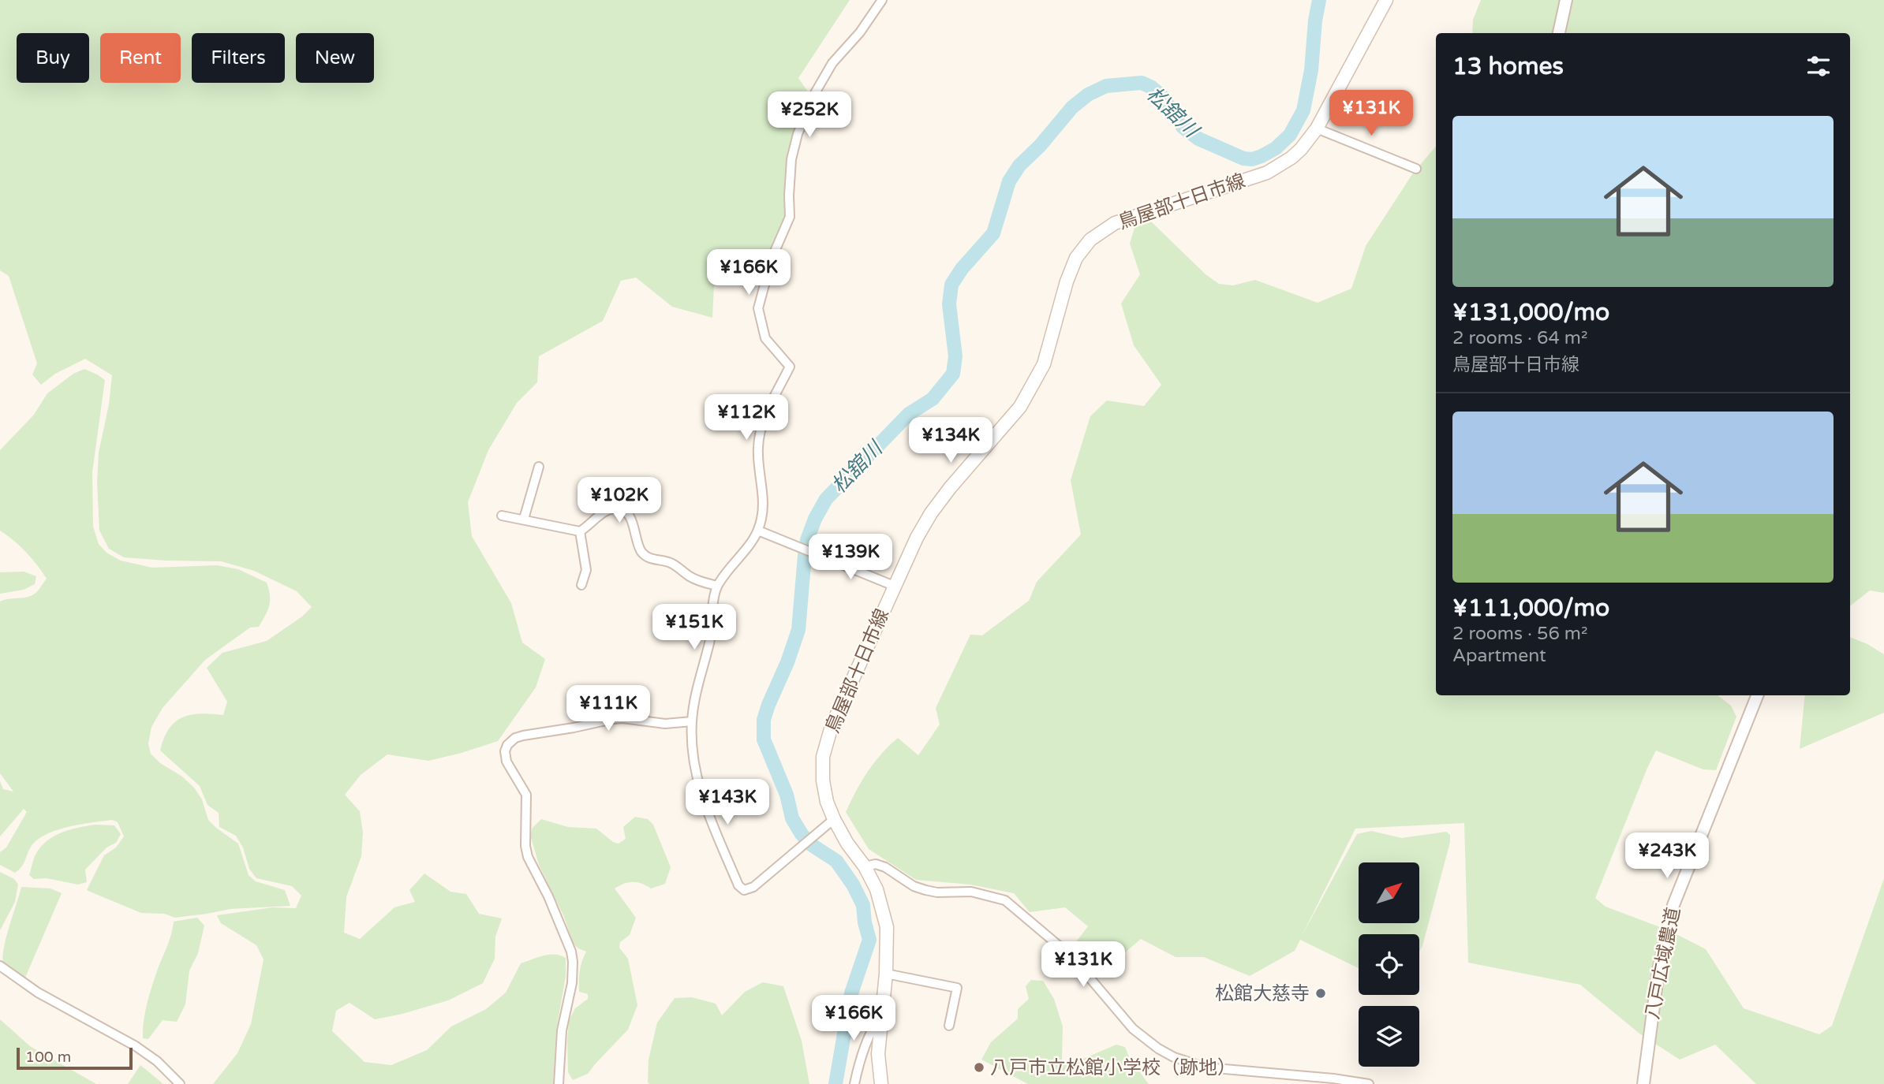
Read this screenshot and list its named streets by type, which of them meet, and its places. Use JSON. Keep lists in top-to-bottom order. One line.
{"streets":{"main road":["鳥屋部十日市線"],"street":["八戸広域農道"]},"water":["松舘川"],"places":["松館大慈寺","八戸市立松館小学校（跡地）"],"scale_bar":"100 m","north":"top right","page":{"chip":["Buy","Rent","Filters","New"],"heading":"13 homes","price":["¥131K","¥252K","¥166K","¥112K","¥134K","¥102K","¥139K","¥151K","¥111K","¥143K","¥243K","¥131K","¥166K"],"list":[{"name":"¥131,000/mo","note":"2 rooms · 64 m² · 鳥屋部十日市線"},{"name":"¥111,000/mo","note":"2 rooms · 56 m² · Apartment"}],"scale":"100 m"}}
